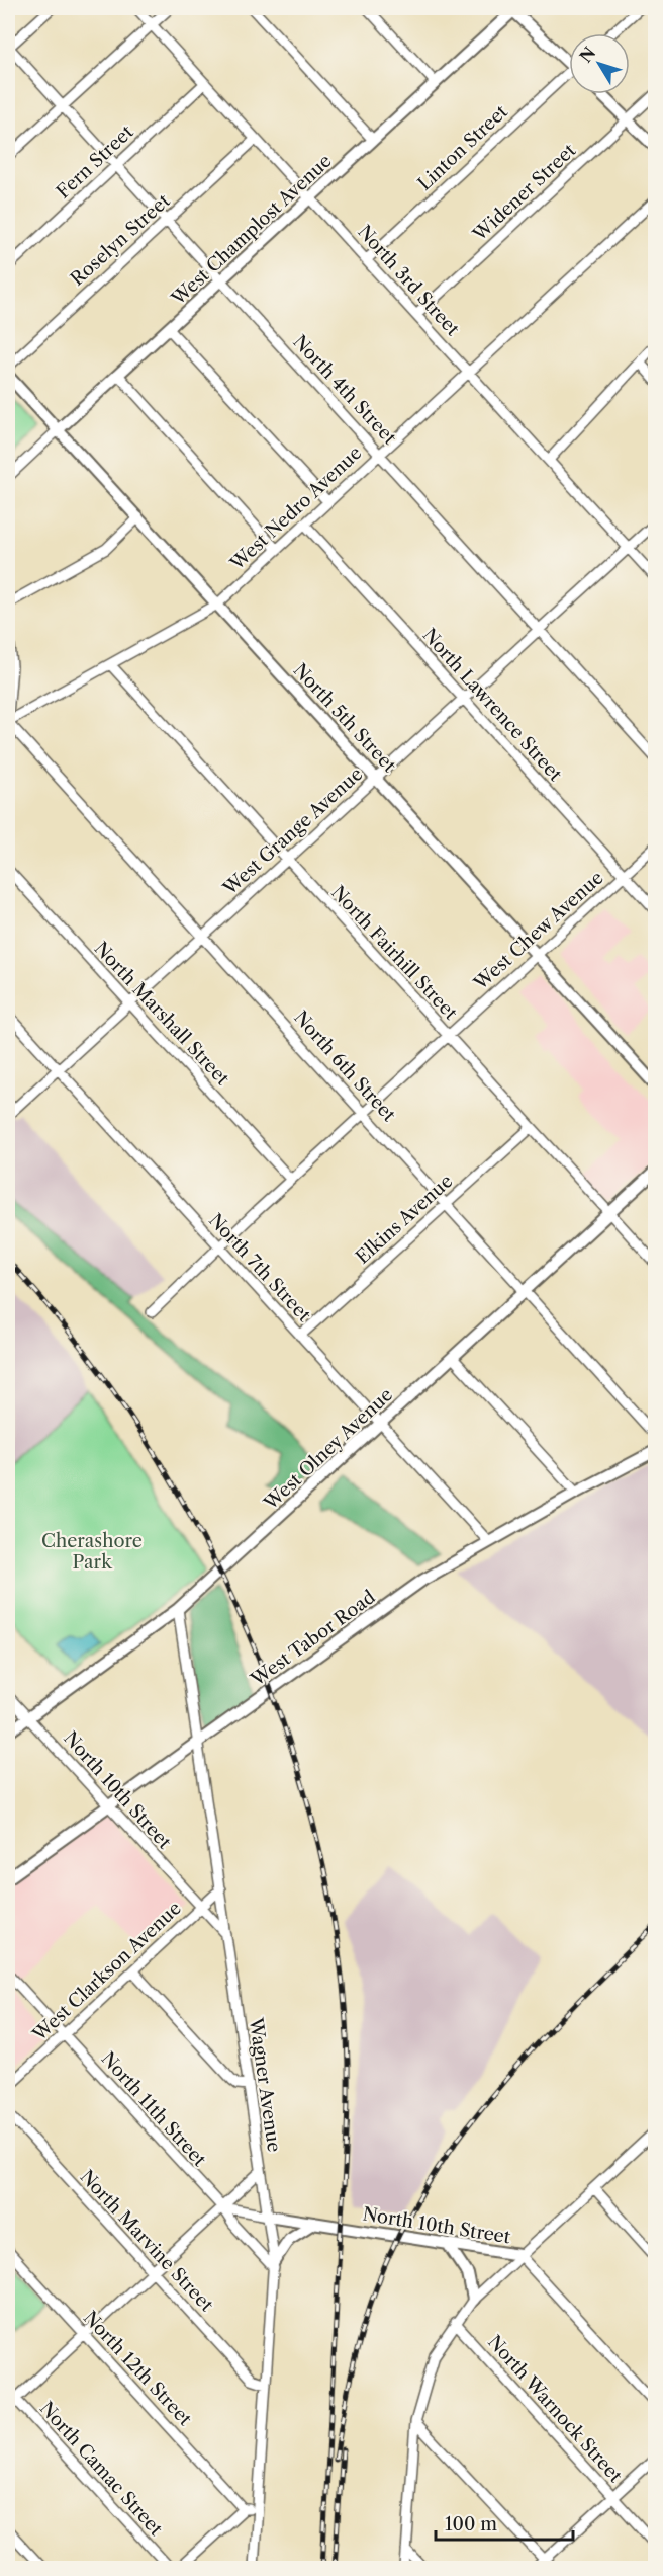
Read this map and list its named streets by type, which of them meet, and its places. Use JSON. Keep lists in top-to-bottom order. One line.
{"streets":{"street":["Linton Street","Fern Street","Widener Street","West Champlost Avenue","Roselyn Street","North 3rd Street","North 4th Street","West Nedro Avenue","North Lawrence Street","North 5th Street","West Grange Avenue","West Chew Avenue","North Fairhill Street","North Marshall Street","North 6th Street","Elkins Avenue","North 7th Street","West Olney Avenue","West Tabor Road","North 10th Street","West Clarkson Avenue","Wagner Avenue","North 11th Street","North Marvine Street","North 12th Street","North Warnock Street","North Camac Street"]},"crossings":[["Linton Street","North 3rd Street"],["Fern Street","North 3rd Street"],["Fern Street","North 4th Street"],["Widener Street","North 3rd Street"],["West Champlost Avenue","North 3rd Street"],["West Champlost Avenue","North 4th Street"],["West Champlost Avenue","North 5th Street"],["Roselyn Street","North 3rd Street"],["Roselyn Street","North 4th Street"],["North 3rd Street","West Nedro Avenue"],["North 3rd Street","West Grange Avenue"],["North 4th Street","West Nedro Avenue"],["North 4th Street","West Grange Avenue"],["West Nedro Avenue","North Lawrence Street"],["West Nedro Avenue","North 5th Street"],["West Nedro Avenue","North Fairhill Street"],["West Nedro Avenue","North 6th Street"],["North Lawrence Street","West Grange Avenue"],["North Lawrence Street","West Chew Avenue"],["North 5th Street","West Grange Avenue"],["North 5th Street","West Chew Avenue"],["West Grange Avenue","North Fairhill Street"],["West Grange Avenue","North Marshall Street"],["West Grange Avenue","North 6th Street"],["West Grange Avenue","North 7th Street"],["West Chew Avenue","North Fairhill Street"],["West Chew Avenue","North Marshall Street"],["West Chew Avenue","North 6th Street"],["West Chew Avenue","North 7th Street"],["North Fairhill Street","Elkins Avenue"],["North Fairhill Street","West Olney Avenue"],["North 6th Street","Elkins Avenue"],["North 6th Street","West Olney Avenue"],["Elkins Avenue","North 7th Street"],["North 7th Street","West Olney Avenue"],["North 7th Street","West Tabor Road"],["West Olney Avenue","North 10th Street"],["West Olney Avenue","Wagner Avenue"],["West Tabor Road","North 10th Street"],["West Tabor Road","Wagner Avenue"],["North 10th Street","West Clarkson Avenue"],["North 10th Street","Wagner Avenue"],["North 10th Street","North 11th Street"],["West Clarkson Avenue","North 11th Street"],["Wagner Avenue","North 11th Street"],["Wagner Avenue","North Marvine Street"]],"parks":["Cherashore Park"],"scale_bar":"100 m","north":"top left"}
